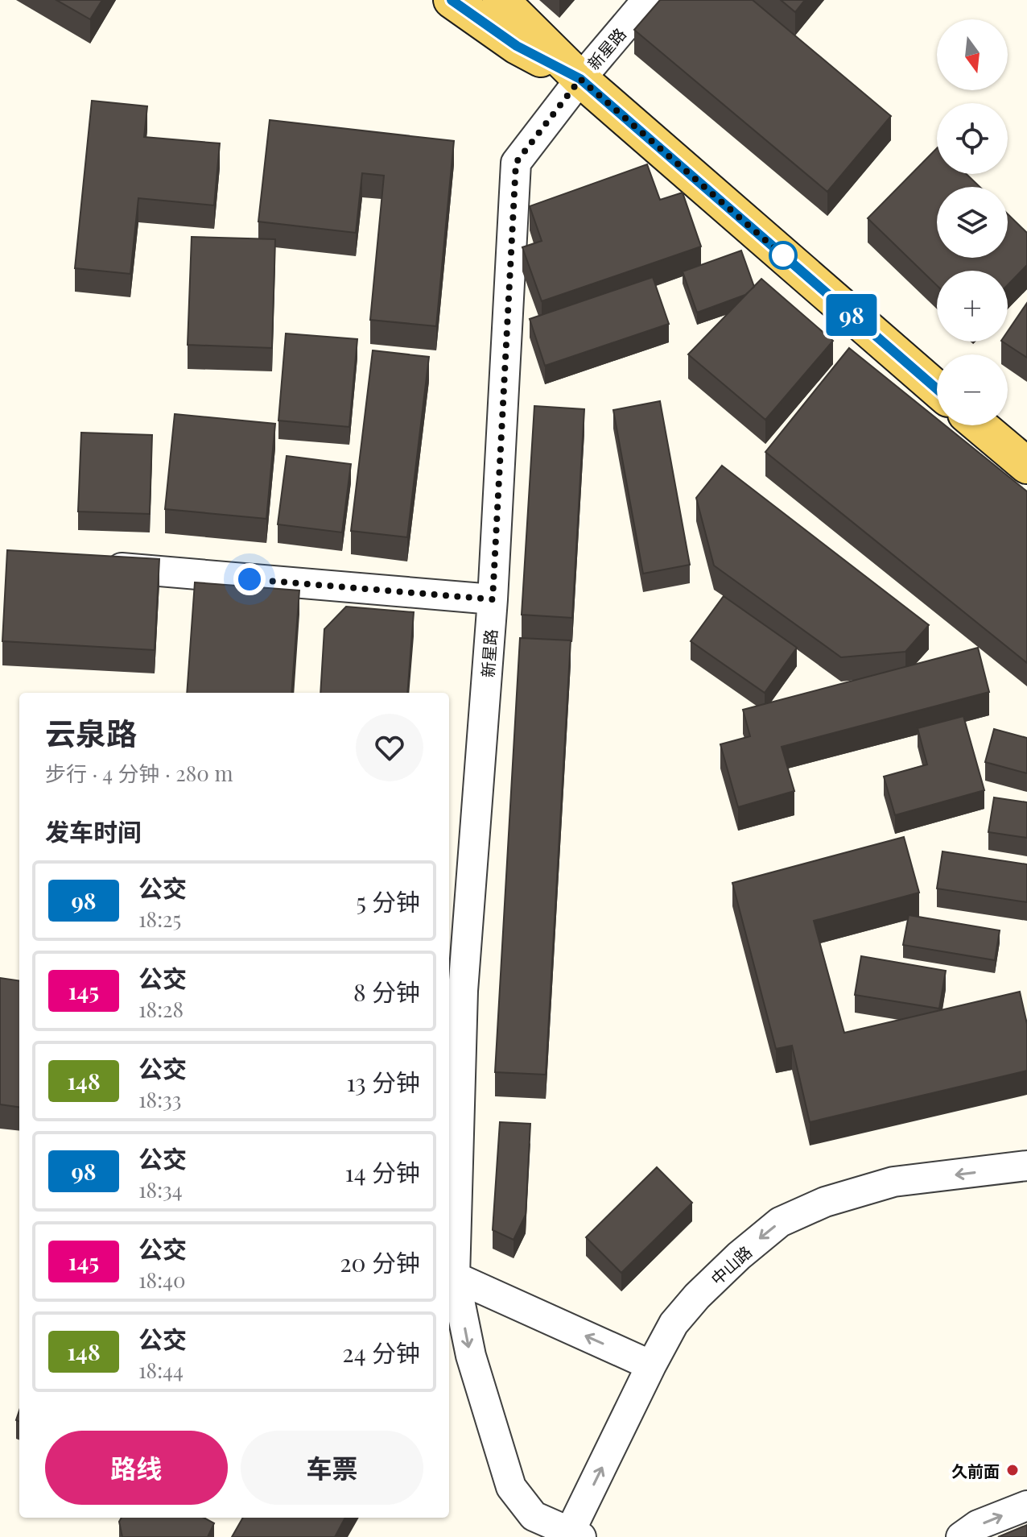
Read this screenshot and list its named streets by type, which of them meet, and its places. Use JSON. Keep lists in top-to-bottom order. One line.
{"streets":{"street":["新星路","中山路"]},"crossings":[["新星路","中山路"]],"places":["久前面"],"lines":["bus line 98"],"north":"bottom","page":{"on_map":"98","map_buttons":["+","−"],"heading":[["云泉路","步行 · 4 分钟 · 280 m"],"发车时间"],"list":[{"mark":"98","name":"公交","note":"18:25","value":"5 分钟"},{"mark":"145","name":"公交","note":"18:28","value":"8 分钟"},{"mark":"148","name":"公交","note":"18:33","value":"13 分钟"},{"mark":"98","name":"公交","note":"18:34","value":"14 分钟"},{"mark":"145","name":"公交","note":"18:40","value":"20 分钟"},{"mark":"148","name":"公交","note":"18:44","value":"24 分钟"}],"buttons":["路线","车票"]}}
